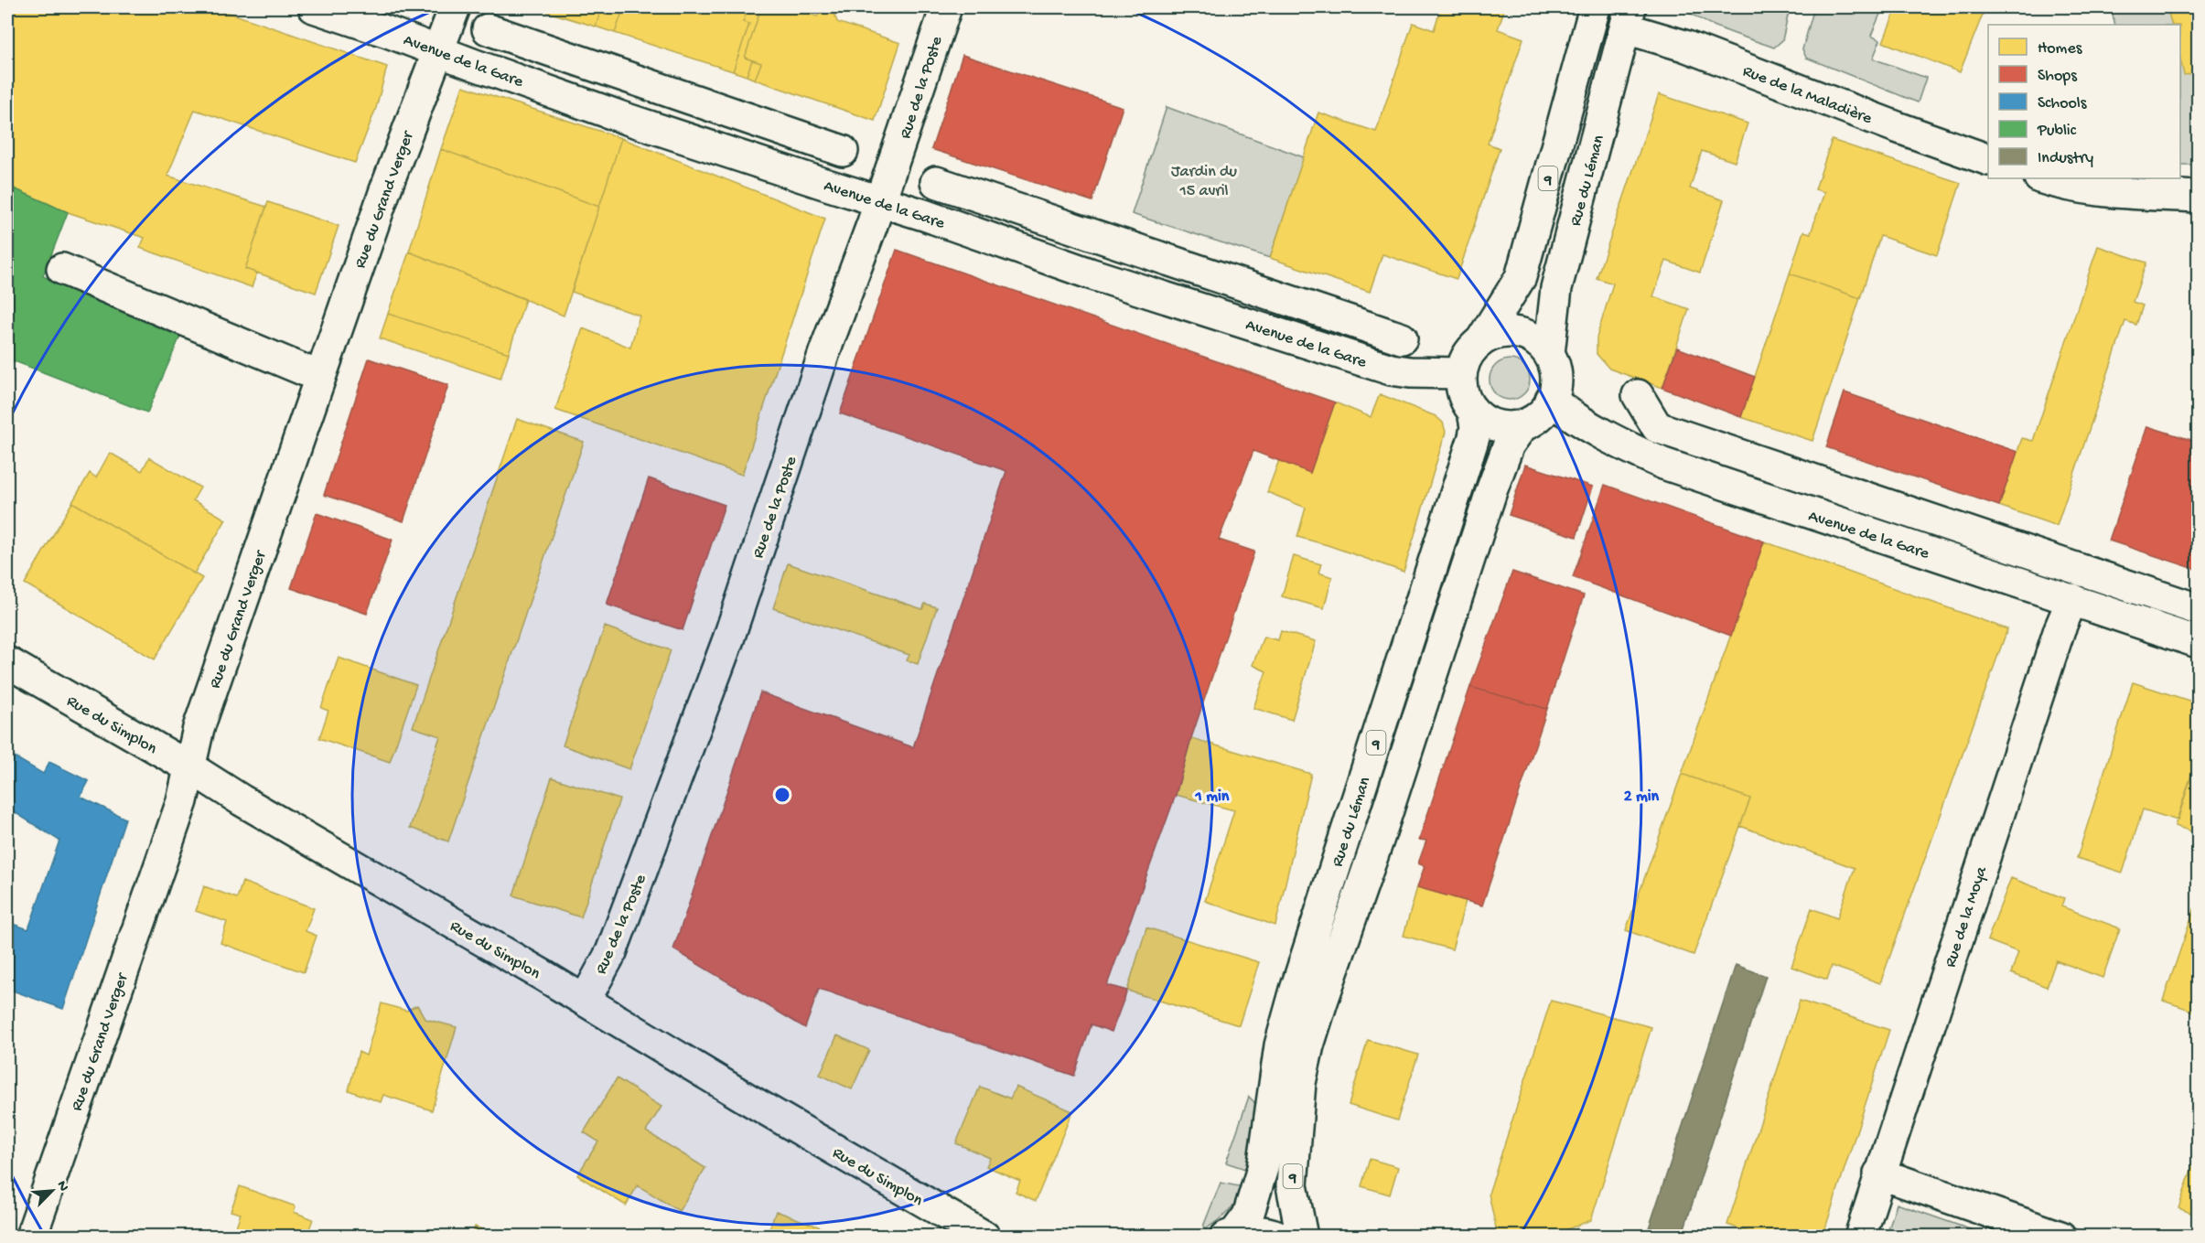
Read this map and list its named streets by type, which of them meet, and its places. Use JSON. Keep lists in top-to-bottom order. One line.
{"streets":{"street":["Avenue de la Gare","Rue de la Poste","Rue de la Maladière","9","Rue du Léman","Rue du Grand Verger","Rue du Simplon","Rue de la Moya"]},"crossings":[["Avenue de la Gare","Rue de la Poste"],["Avenue de la Gare","9"],["Avenue de la Gare","Rue du Léman"],["Avenue de la Gare","Rue du Grand Verger"],["Avenue de la Gare","Rue de la Moya"],["Rue de la Poste","Rue du Simplon"],["Rue de la Maladière","Rue du Léman"],["9","Rue du Léman"],["Rue du Grand Verger","Rue du Simplon"]],"parks":["Jardin du 15 avril"],"legend":["Homes","Shops","Schools","Public","Industry"],"north":"top right","rings":["1 min","2 min"]}
